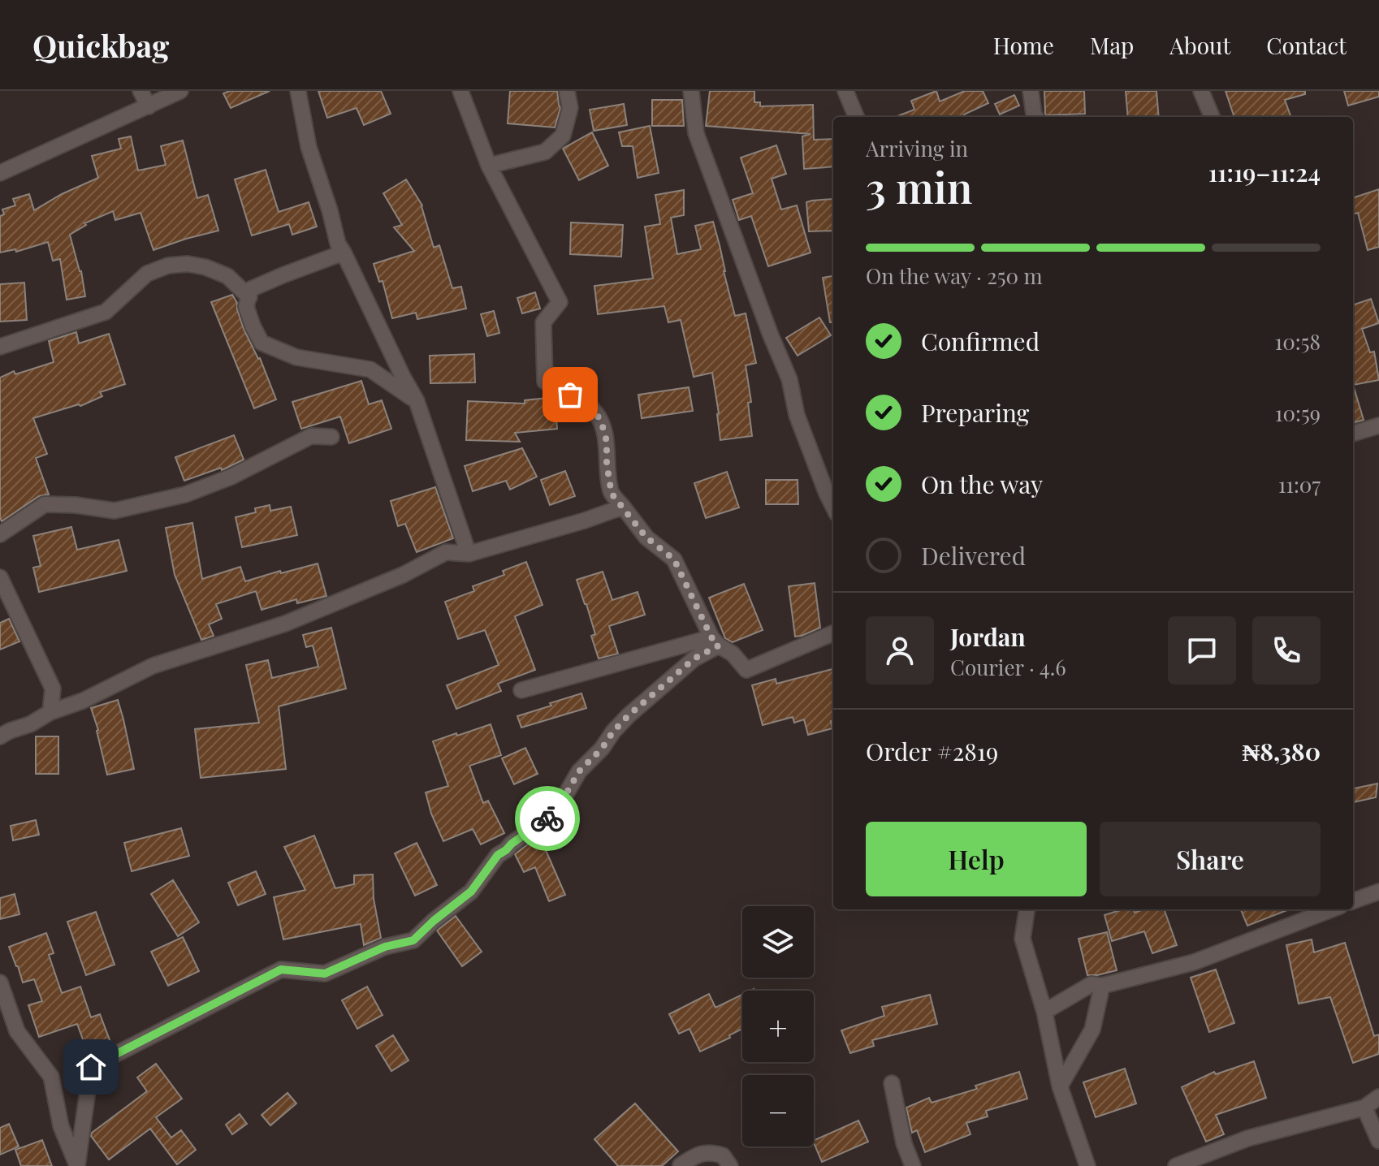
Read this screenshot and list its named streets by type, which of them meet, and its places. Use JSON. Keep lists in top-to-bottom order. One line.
{"page":{"header":"Quickbag","nav":["Home","Map","About","Contact"],"heading":["3 min","Arriving in","11:19–11:24"],"panel":["Jordan","Courier · 4.6","Order #2819","₦8,380"],"bar":"On the way · 250 m","list":[["Confirmed","10:58"],["Preparing","10:59"],["On the way","11:07"],"Delivered"],"buttons":["Help","Share"],"map_buttons":["+","−"]}}
